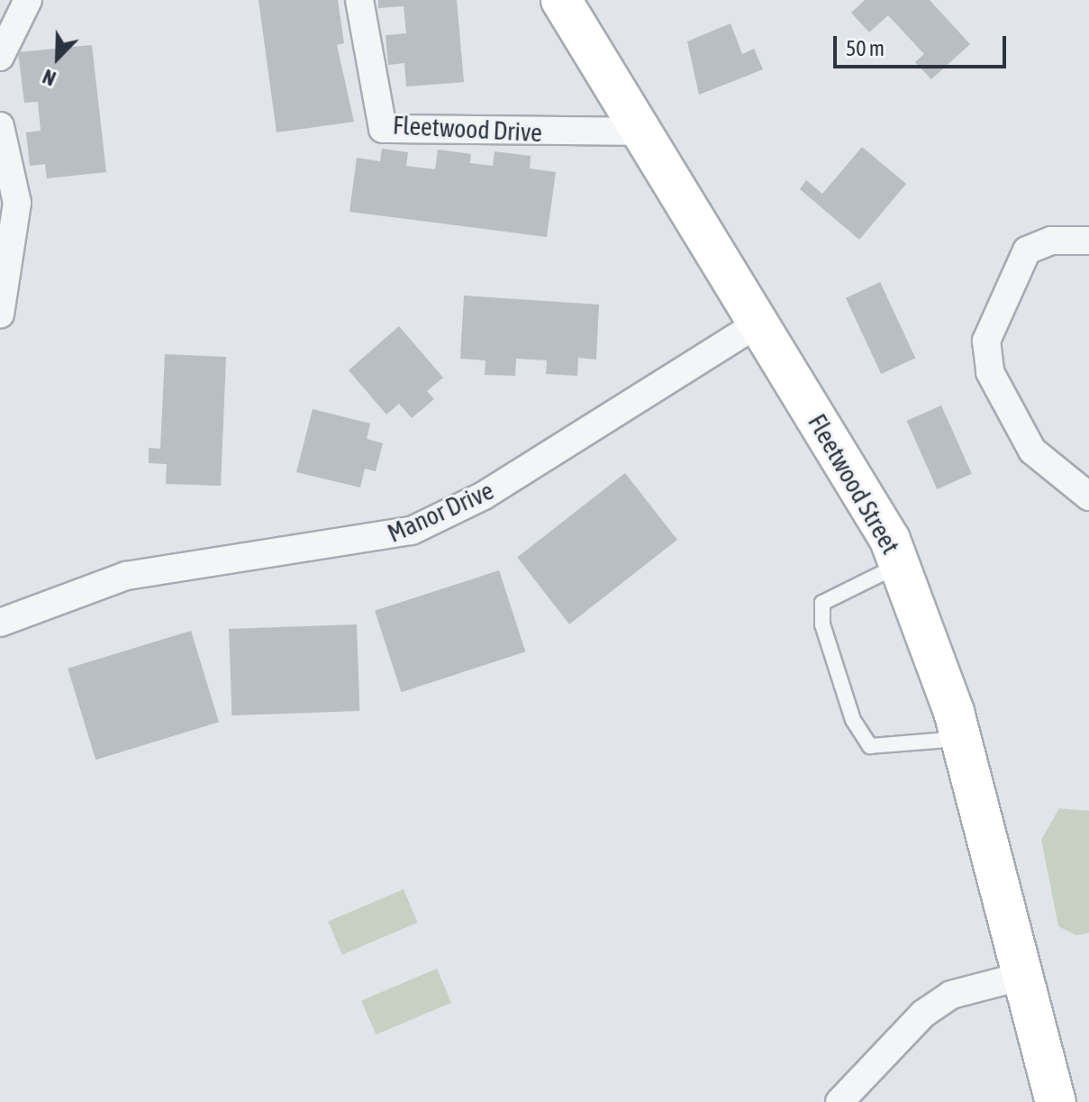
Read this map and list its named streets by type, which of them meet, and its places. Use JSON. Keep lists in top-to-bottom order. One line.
{"streets":{"street":["Fleetwood Drive","Fleetwood Street","Manor Drive"]},"crossings":[["Fleetwood Drive","Fleetwood Street"],["Fleetwood Street","Manor Drive"]],"scale_bar":"50 m","north":"bottom left"}
